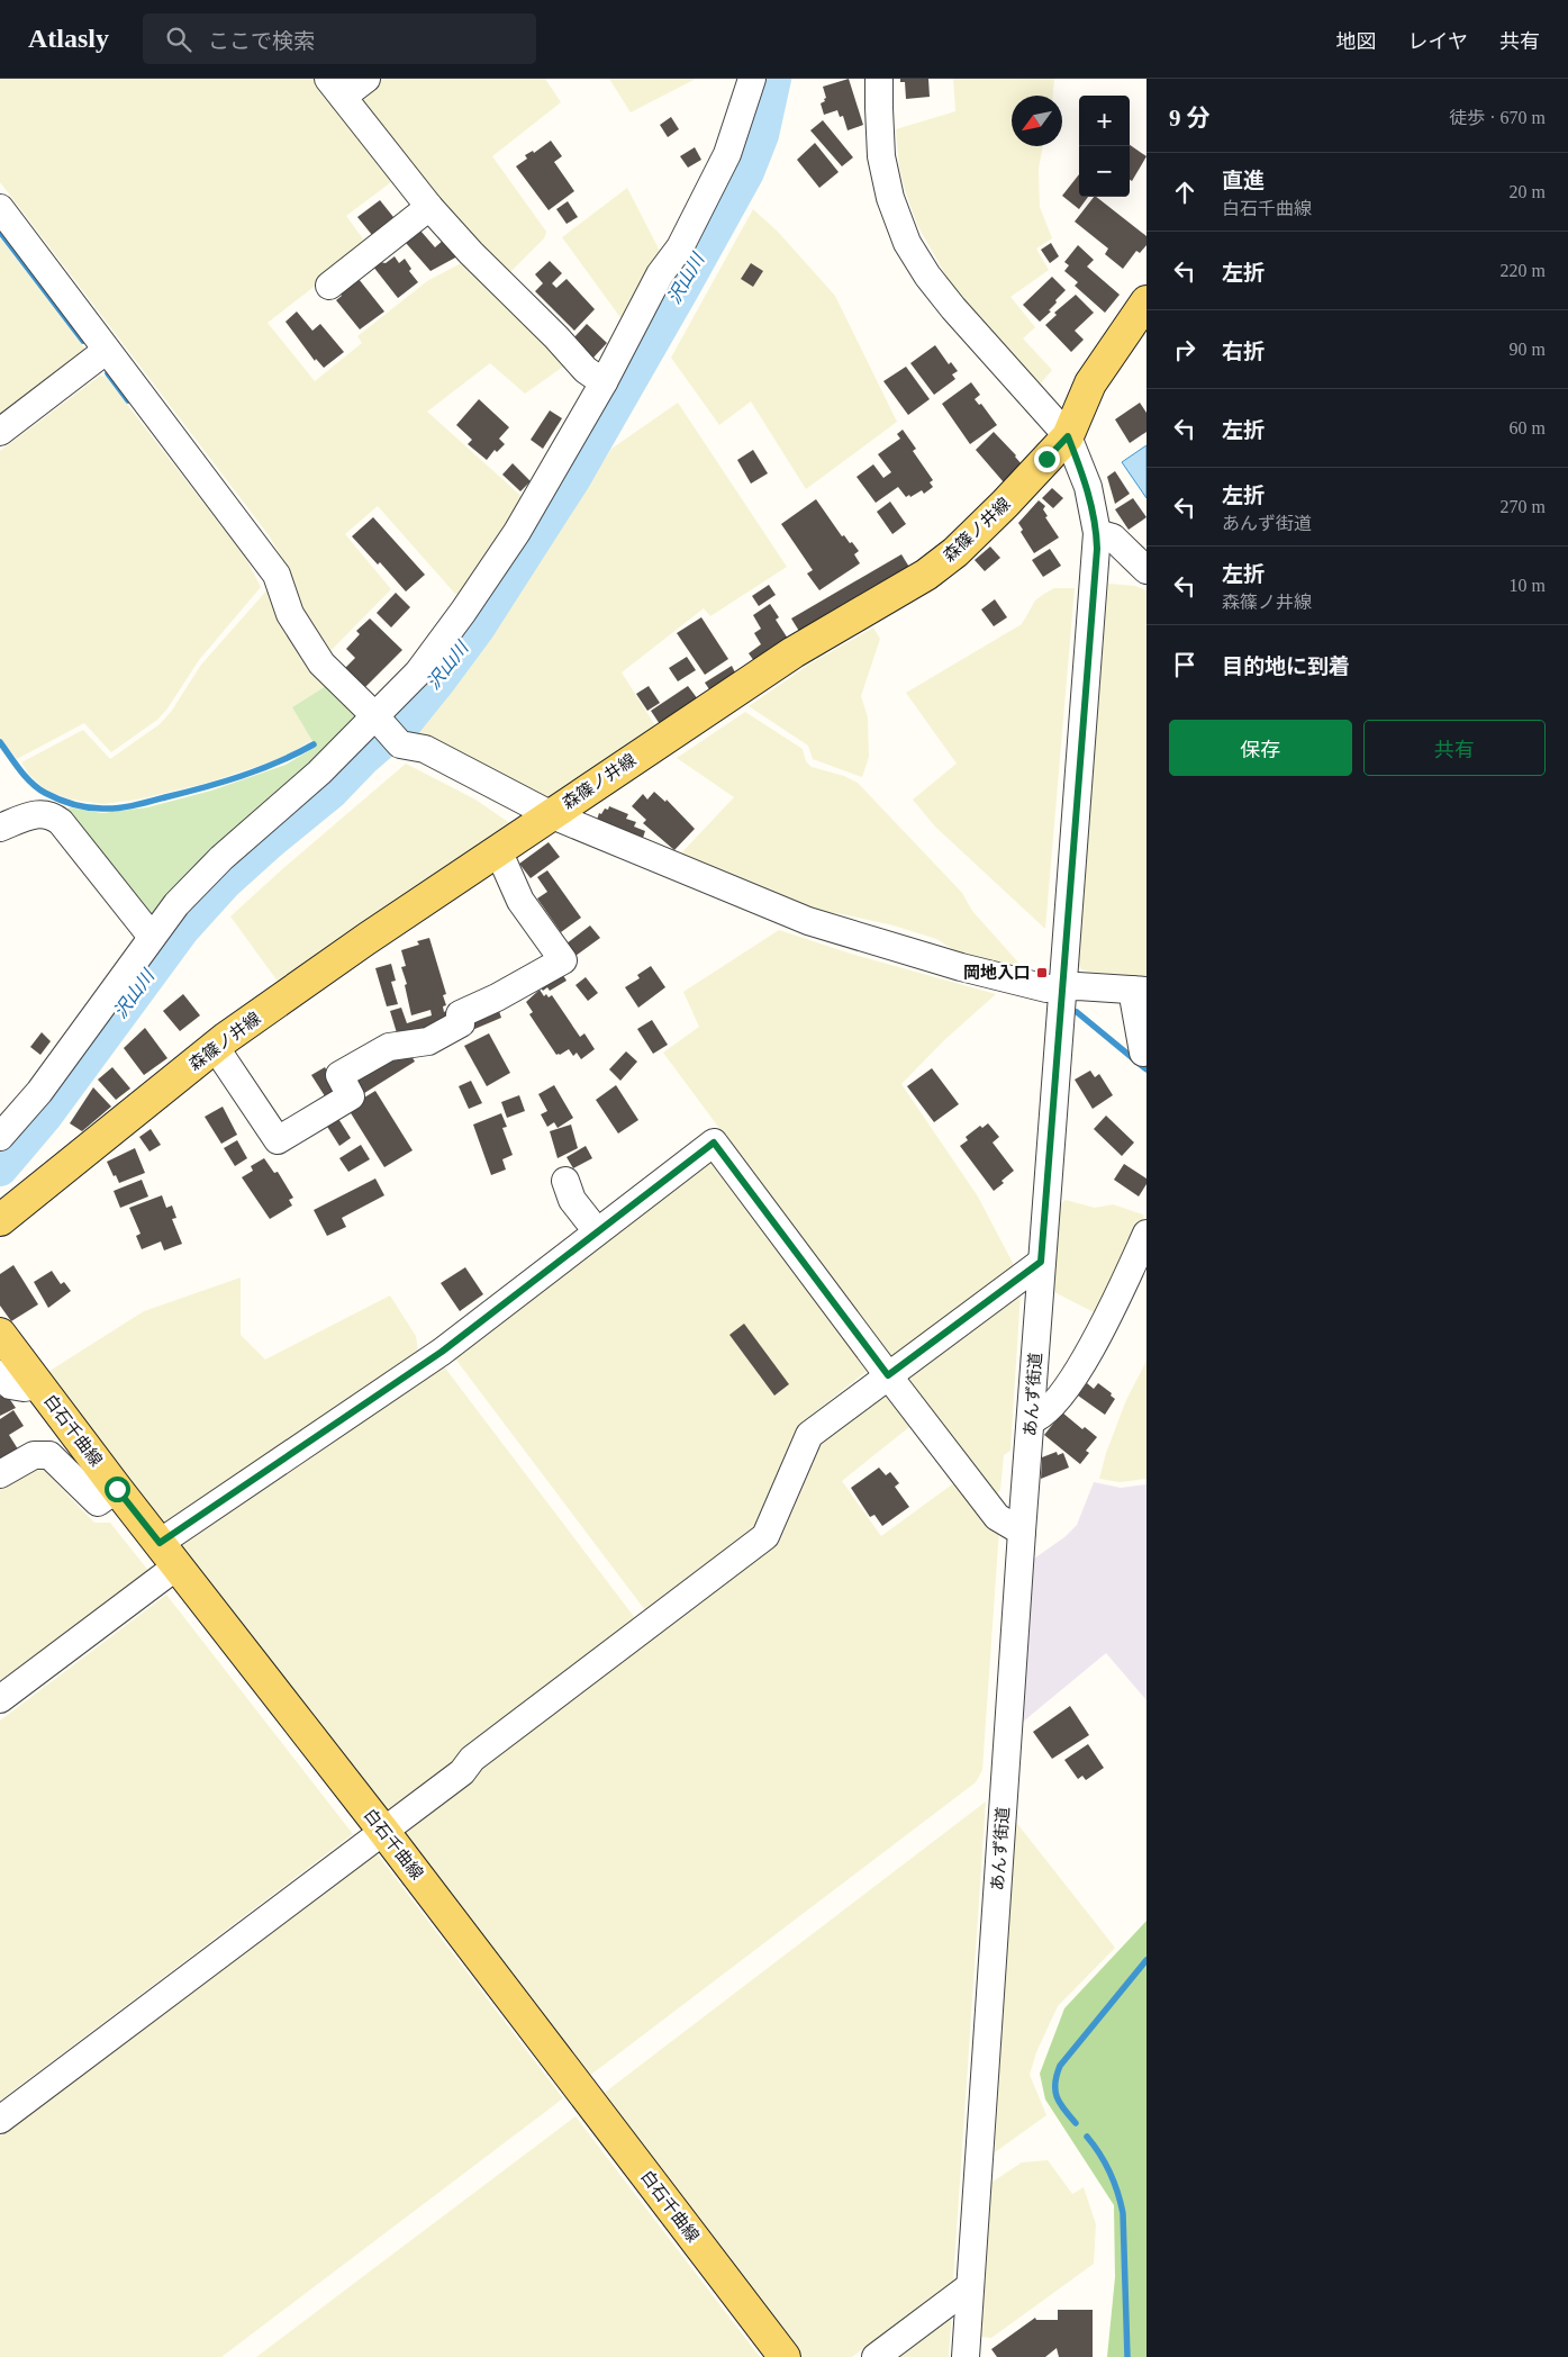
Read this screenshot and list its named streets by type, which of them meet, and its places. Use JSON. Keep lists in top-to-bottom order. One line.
{"streets":{"main road":["森篠ノ井線","白石千曲線"],"street":["あんず街道"]},"crossings":[["森篠ノ井線","あんず街道"]],"water":["沢山川"],"places":{"transit":["岡地入口"]},"north":"bottom left","page":{"header":"Atlasly","search":"ここで検索","nav":["地図","レイヤ","共有"],"heading":["9 分","徒歩 · 670 m"],"map_buttons":["+","−"],"list":[["直進","白石千曲線","20 m"],["左折","220 m"],["右折","90 m"],["左折","60 m"],["左折","あんず街道","270 m"],["左折","森篠ノ井線","10 m"],"目的地に到着"],"buttons":["保存","共有"]}}
